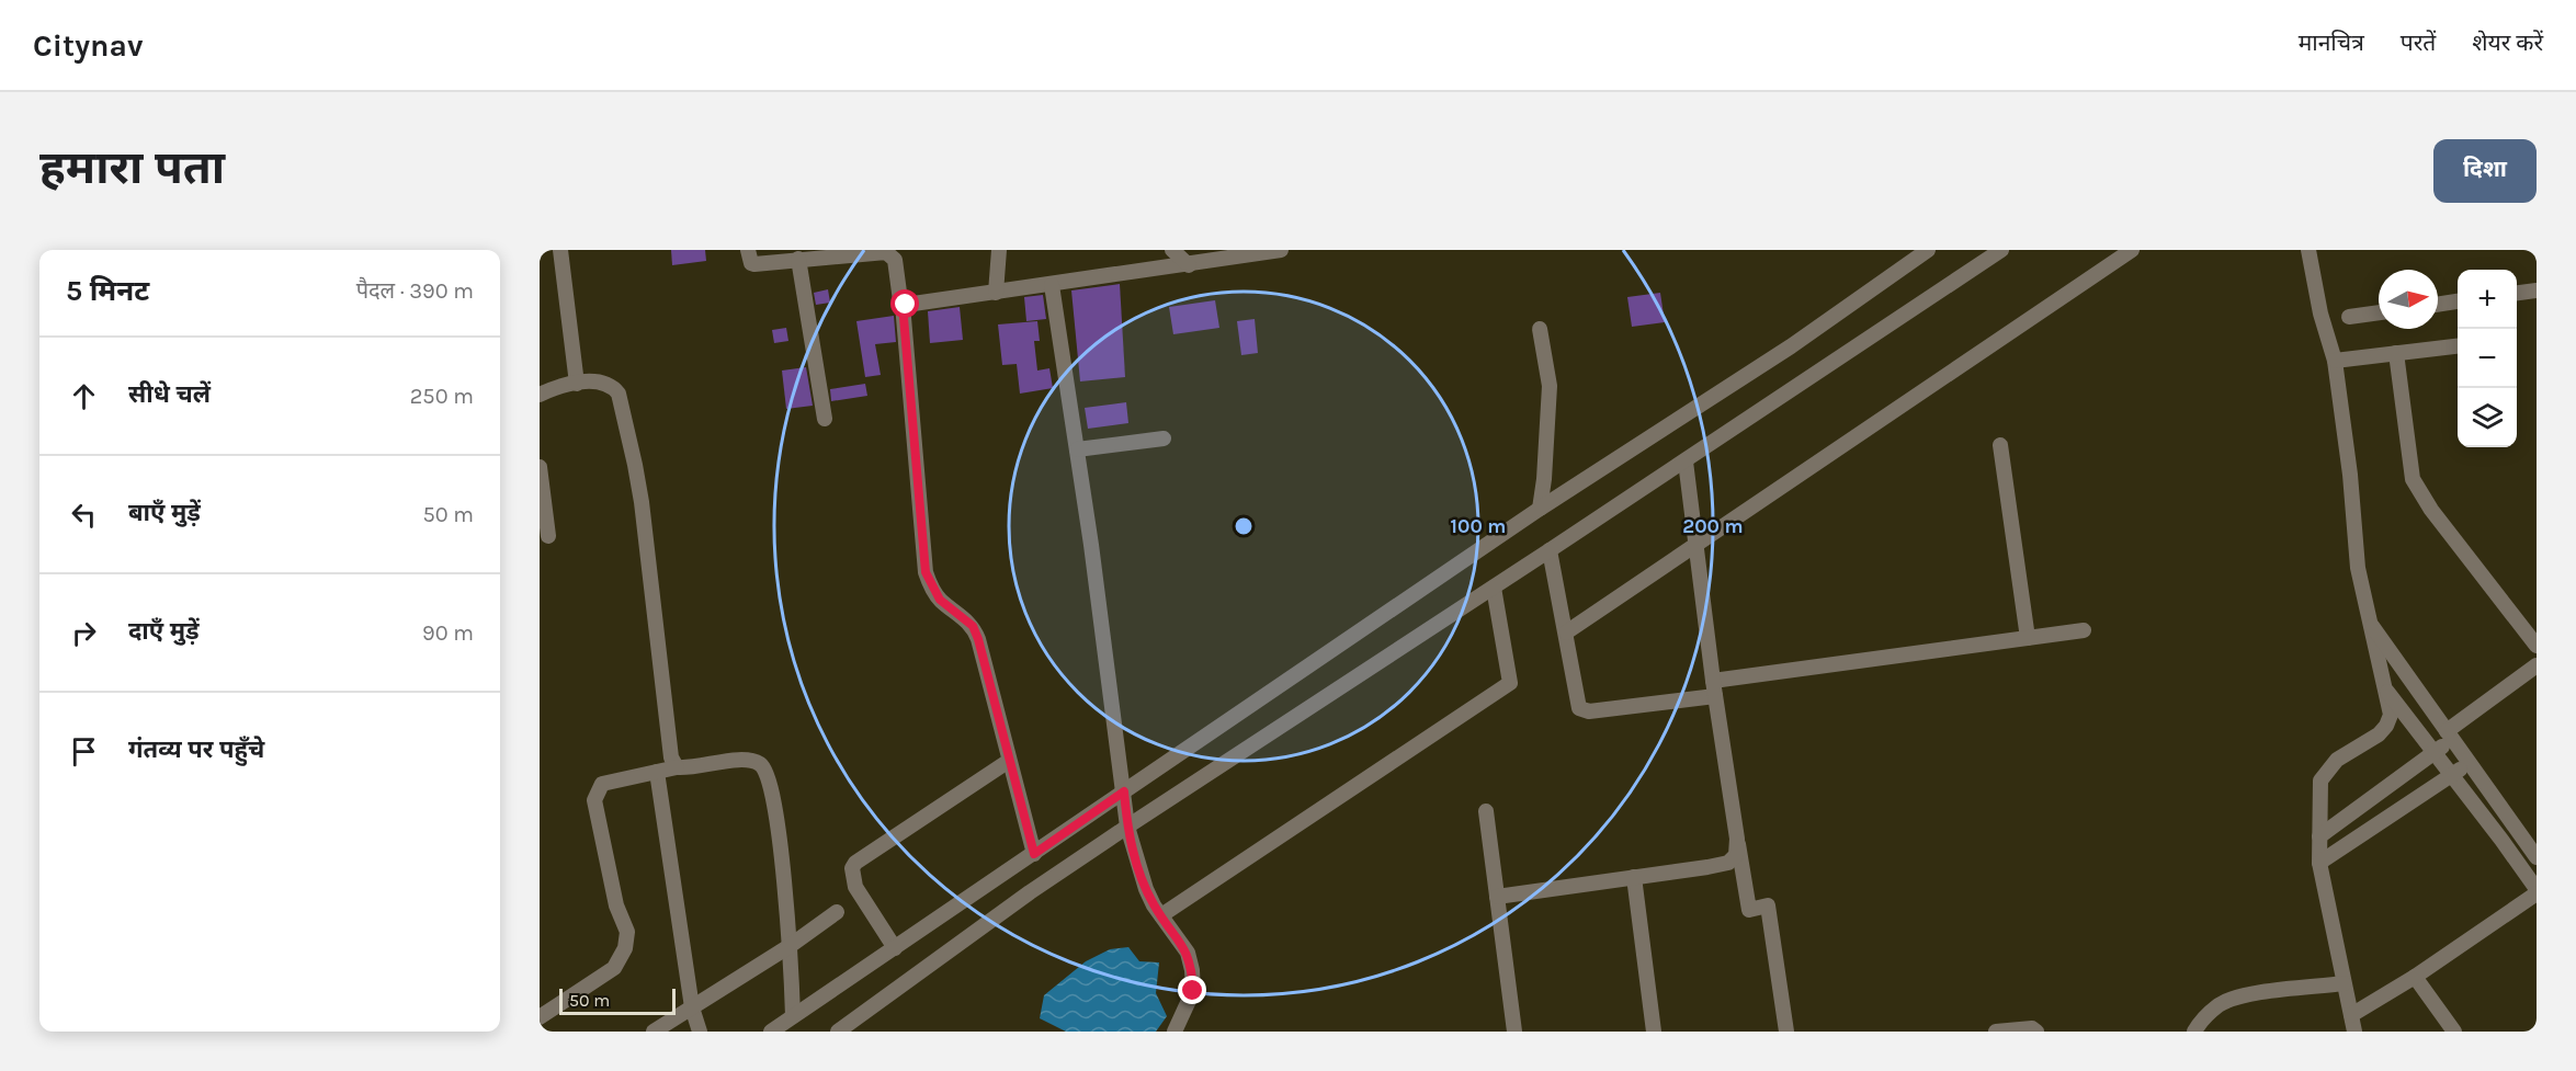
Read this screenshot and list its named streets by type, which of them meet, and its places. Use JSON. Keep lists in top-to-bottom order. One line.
{"scale_bar":"50 m","north":"right","page":{"header":"Citynav","nav":["मानचित्र","परतें","शेयर करें"],"buttons":"दिशा","title":"हमारा पता","heading":["5 मिनट","पैदल · 390 m"],"map_buttons":["+","−"],"list":[["सीधे चलें","250 m"],["बाएँ मुड़ें","50 m"],["दाएँ मुड़ें","90 m"],"गंतव्य पर पहुँचे"],"scale":"50 m"},"rings":["100 m","200 m"]}
